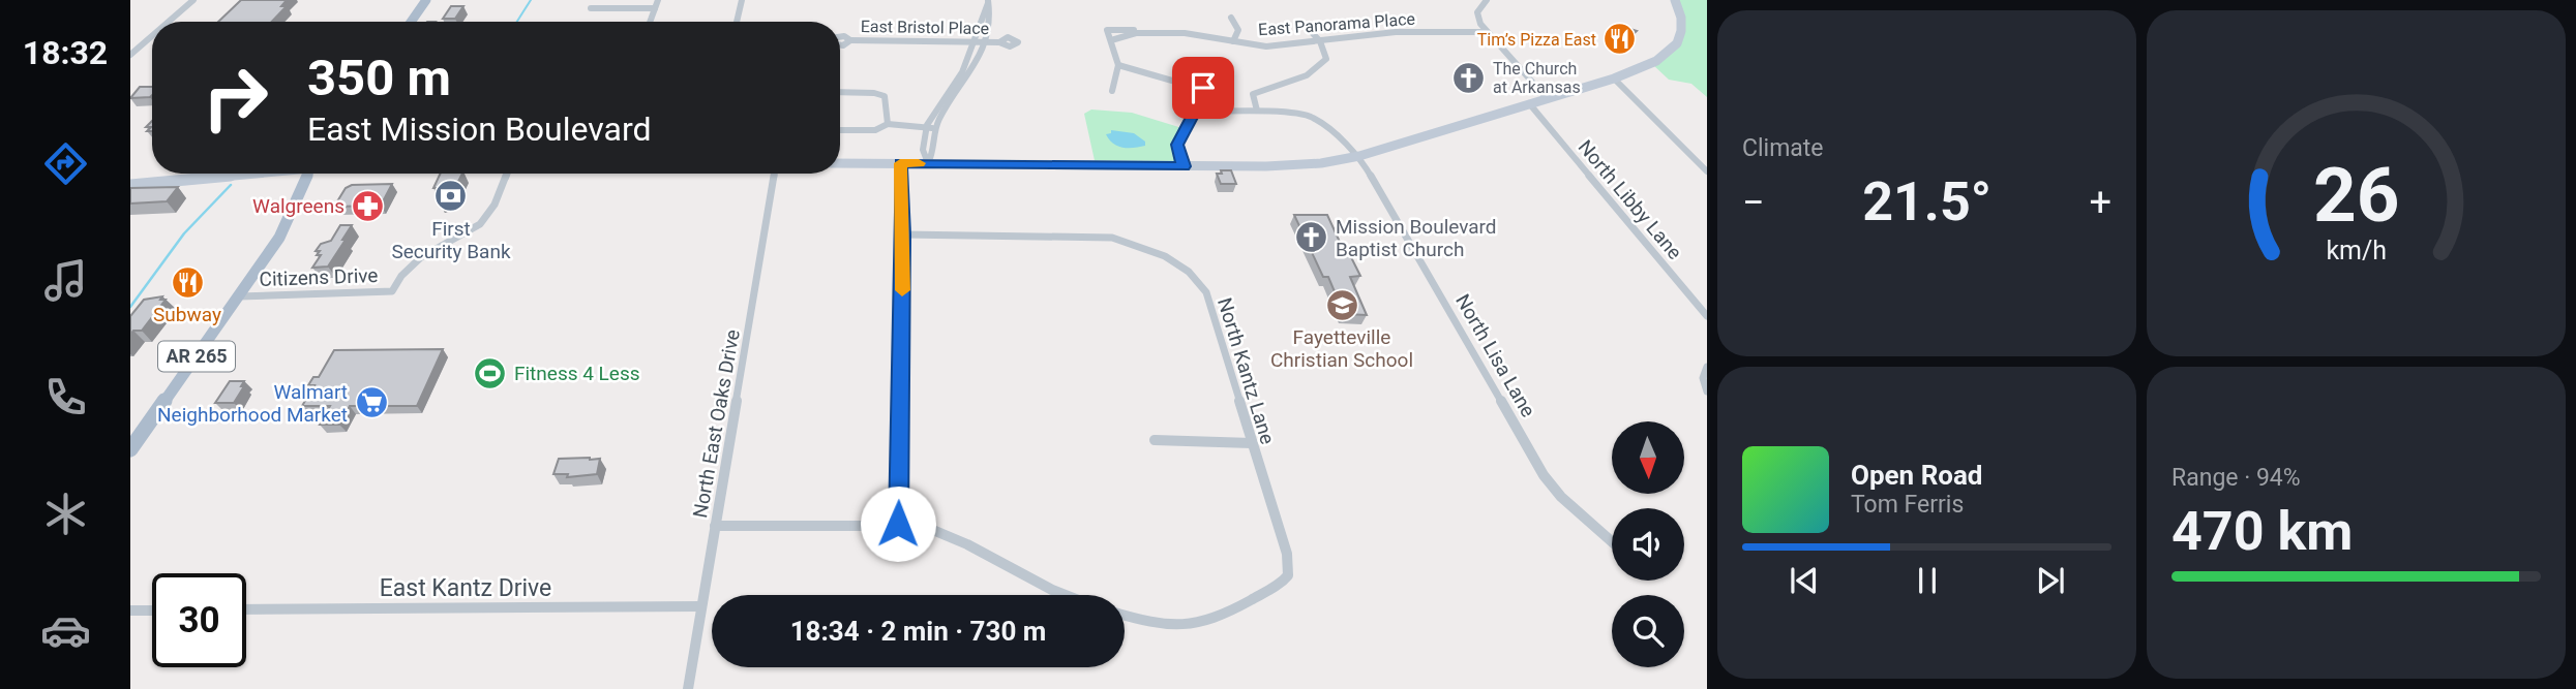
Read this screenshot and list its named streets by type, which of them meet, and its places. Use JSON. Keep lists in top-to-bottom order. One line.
{"streets":{"main road":["AR 265"],"street":["East Panorama Place","East Bristol Place","North Libby Lane","Citizens Drive","North Lisa Lane","North Kantz Lane","North East Oaks Drive","East Kantz Drive"]},"crossings":[["Citizens Drive","AR 265"],["North East Oaks Drive","East Kantz Drive"]],"places":{"restaurant":["Tim’s Pizza East","Subway"],"church":["The Church at Arkansas","Mission Boulevard Baptist Church"],"bank":["First Security Bank"],"pharmacy":["Walgreens"],"school or university":["Fayetteville Christian School"],"sports":["Fitness 4 Less"],"supermarket":["Walmart Neighborhood Market"]},"north":"bottom","page":{"tabs":"18:32","tile":["Climate",["Range · 94%","470 km"]],"turn":["350 m","East Mission Boulevard"],"heat":["−","21.5°","+"],"song":["Open Road","Tom Ferris"],"limit":"30","trip":"18:34 · 2 min · 730 m","gauge":["26","km/h"]}}
